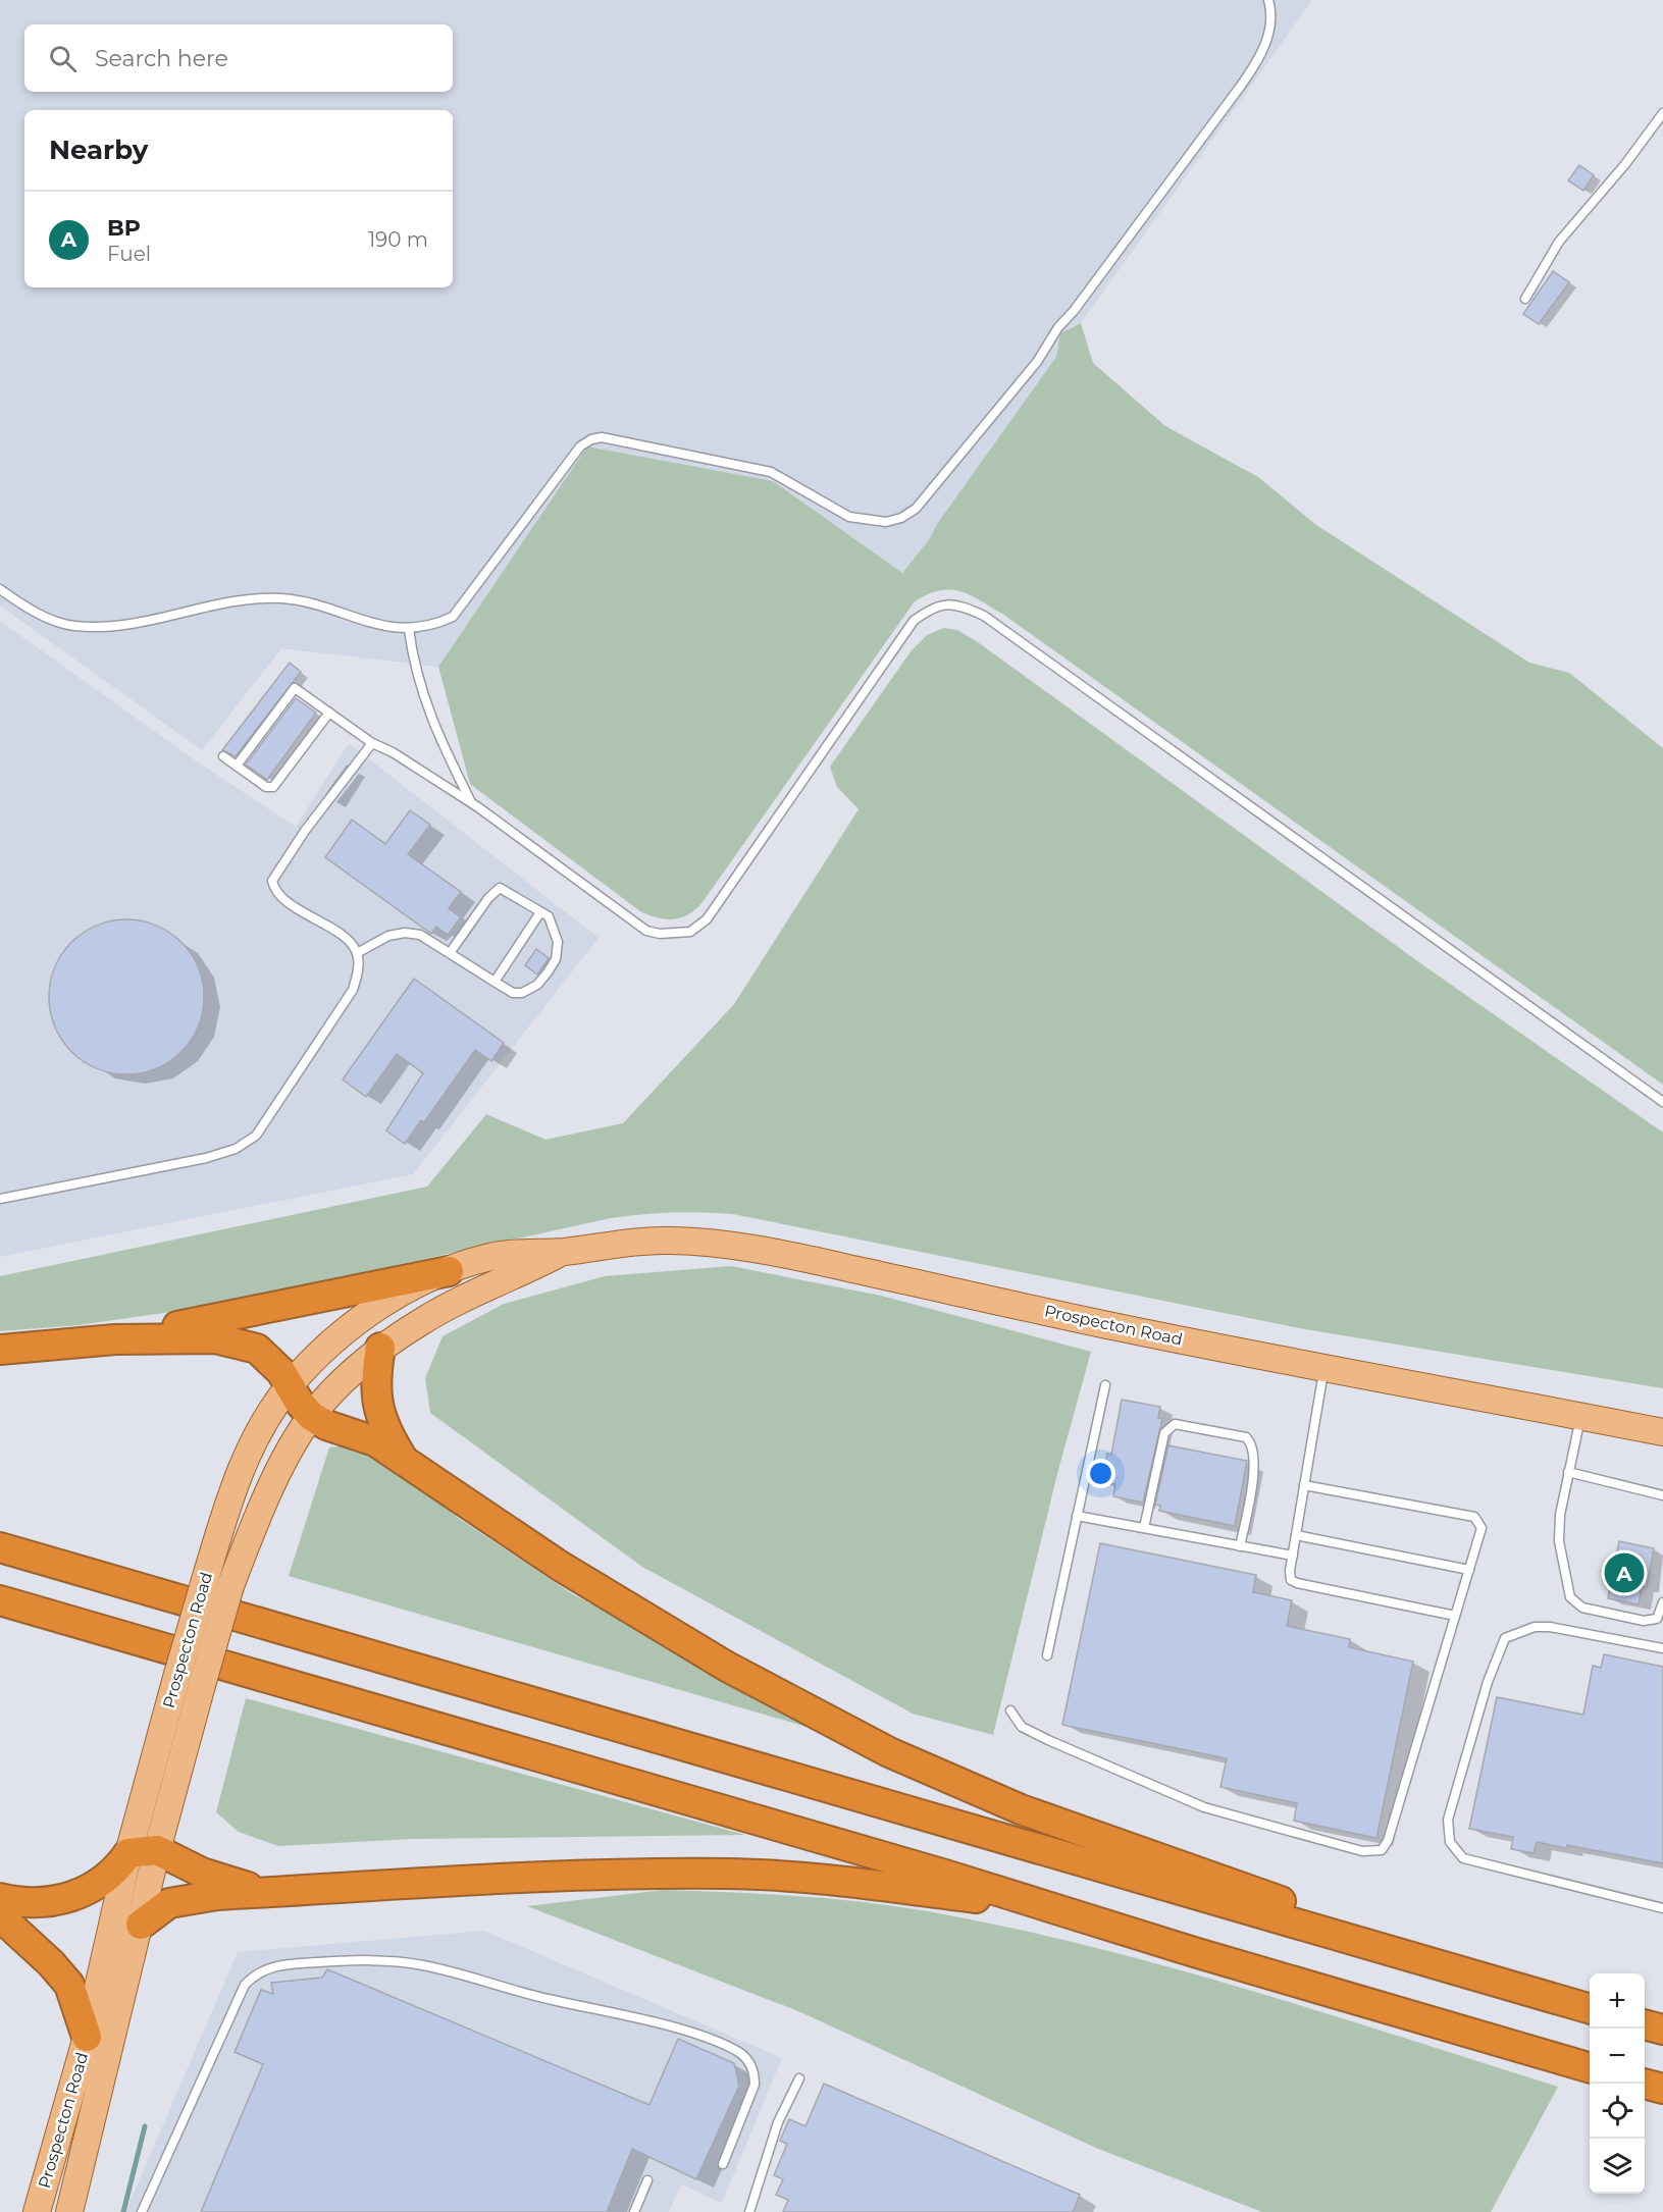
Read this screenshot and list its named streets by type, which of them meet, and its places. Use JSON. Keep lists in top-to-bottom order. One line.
{"streets":{"main road":["Prospecton Road"]},"page":{"search":"Search here","heading":"Nearby","list":[{"mark":"A","name":"BP","note":"Fuel","value":"190 m"}],"pins":"A","map_buttons":["+","−"]}}
